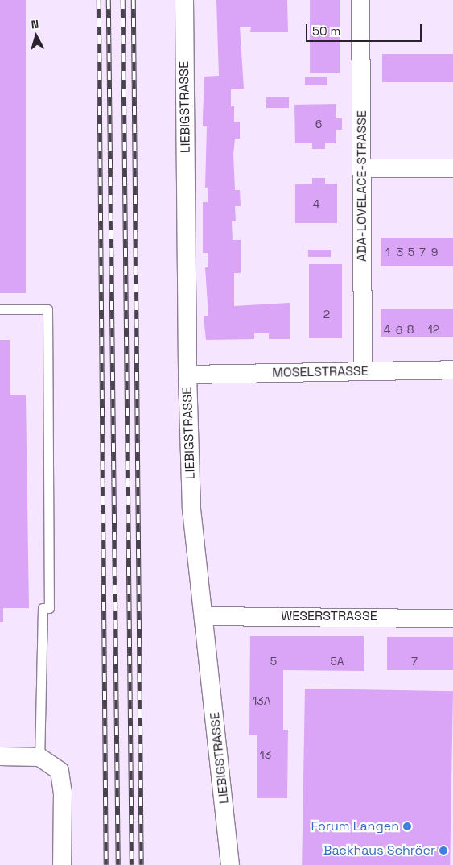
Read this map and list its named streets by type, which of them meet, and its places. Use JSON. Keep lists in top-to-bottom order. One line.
{"streets":{"street":["LIEBIGSTRASSE","ADA-LOVELACE-STRASSE","MOSELSTRASSE","WESERSTRASSE"]},"crossings":[["LIEBIGSTRASSE","MOSELSTRASSE"],["LIEBIGSTRASSE","WESERSTRASSE"],["ADA-LOVELACE-STRASSE","MOSELSTRASSE"]],"places":["Forum Langen","Backhaus Schröer"],"house_numbers":["6","4","1","3","5","7","9","2","4","8","12","6","5","5A","7","13A","13"],"scale_bar":"50 m","north":"top"}
